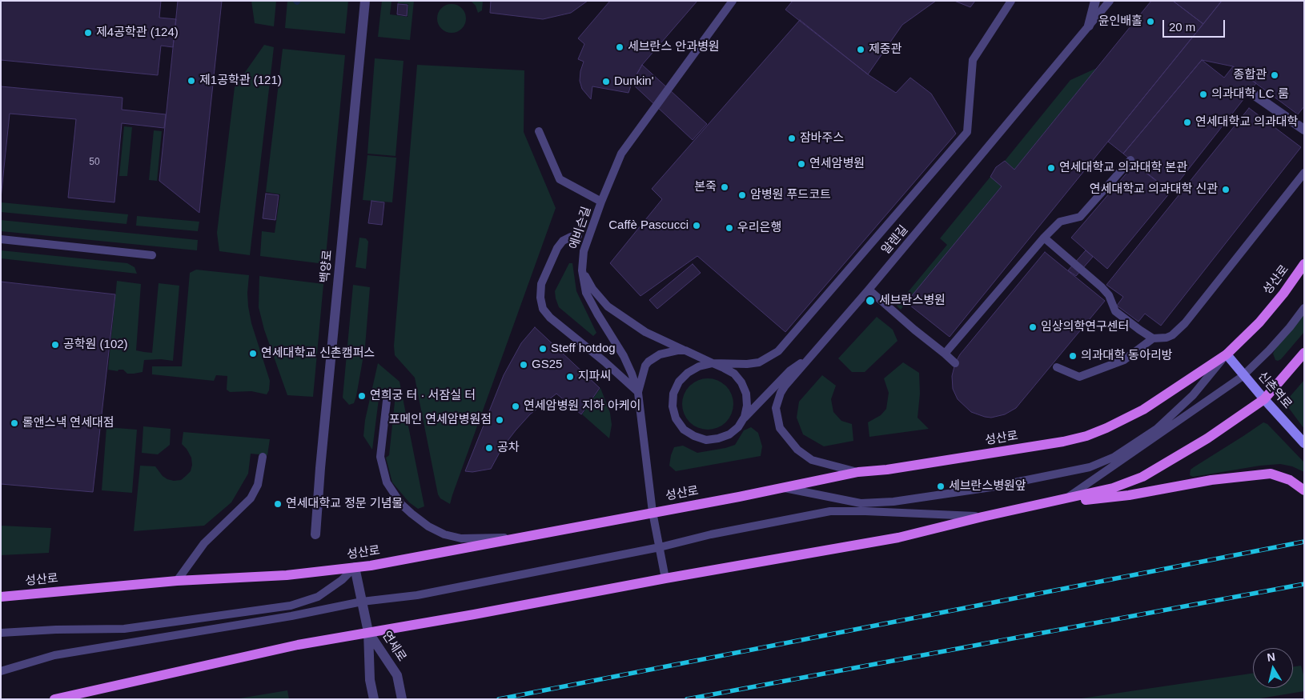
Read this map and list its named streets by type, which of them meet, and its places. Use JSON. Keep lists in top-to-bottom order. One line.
{"streets":{"main road":["성산로","신촌역로"],"street":["백양로","연세로"],"lane":["에비슨길","알렌길"]},"crossings":[["에비슨길","성산로"],["알렌길","성산로"],["성산로","신촌역로"],["성산로","연세로"]],"places":["윤인배홀","제4공학관 (124)","세브란스 안과병원","제중관","종합관","제1공학관 (121)","Dunkin'","의과대학 LC 룸","연세대학교 의과대학","잠바주스","연세암병원","연세대학교 의과대학 본관","본죽","연세대학교 의과대학 신관","암병원 푸드코트","Caffè Pascucci","우리은행","세브란스병원","임상의학연구센터","공학원 (102)","Steff hotdog","연세대학교 신촌캠퍼스","의과대학 동아리방","GS25","지파씨","연희궁 터 · 서잠실 터","연세암병원 지하 아케이","포메인 연세암병원점","롤앤스낵 연세대점","공차","세브란스병원앞","연세대학교 정문 기념물"],"house_numbers":["50"],"scale_bar":"20 m","north":"top"}
